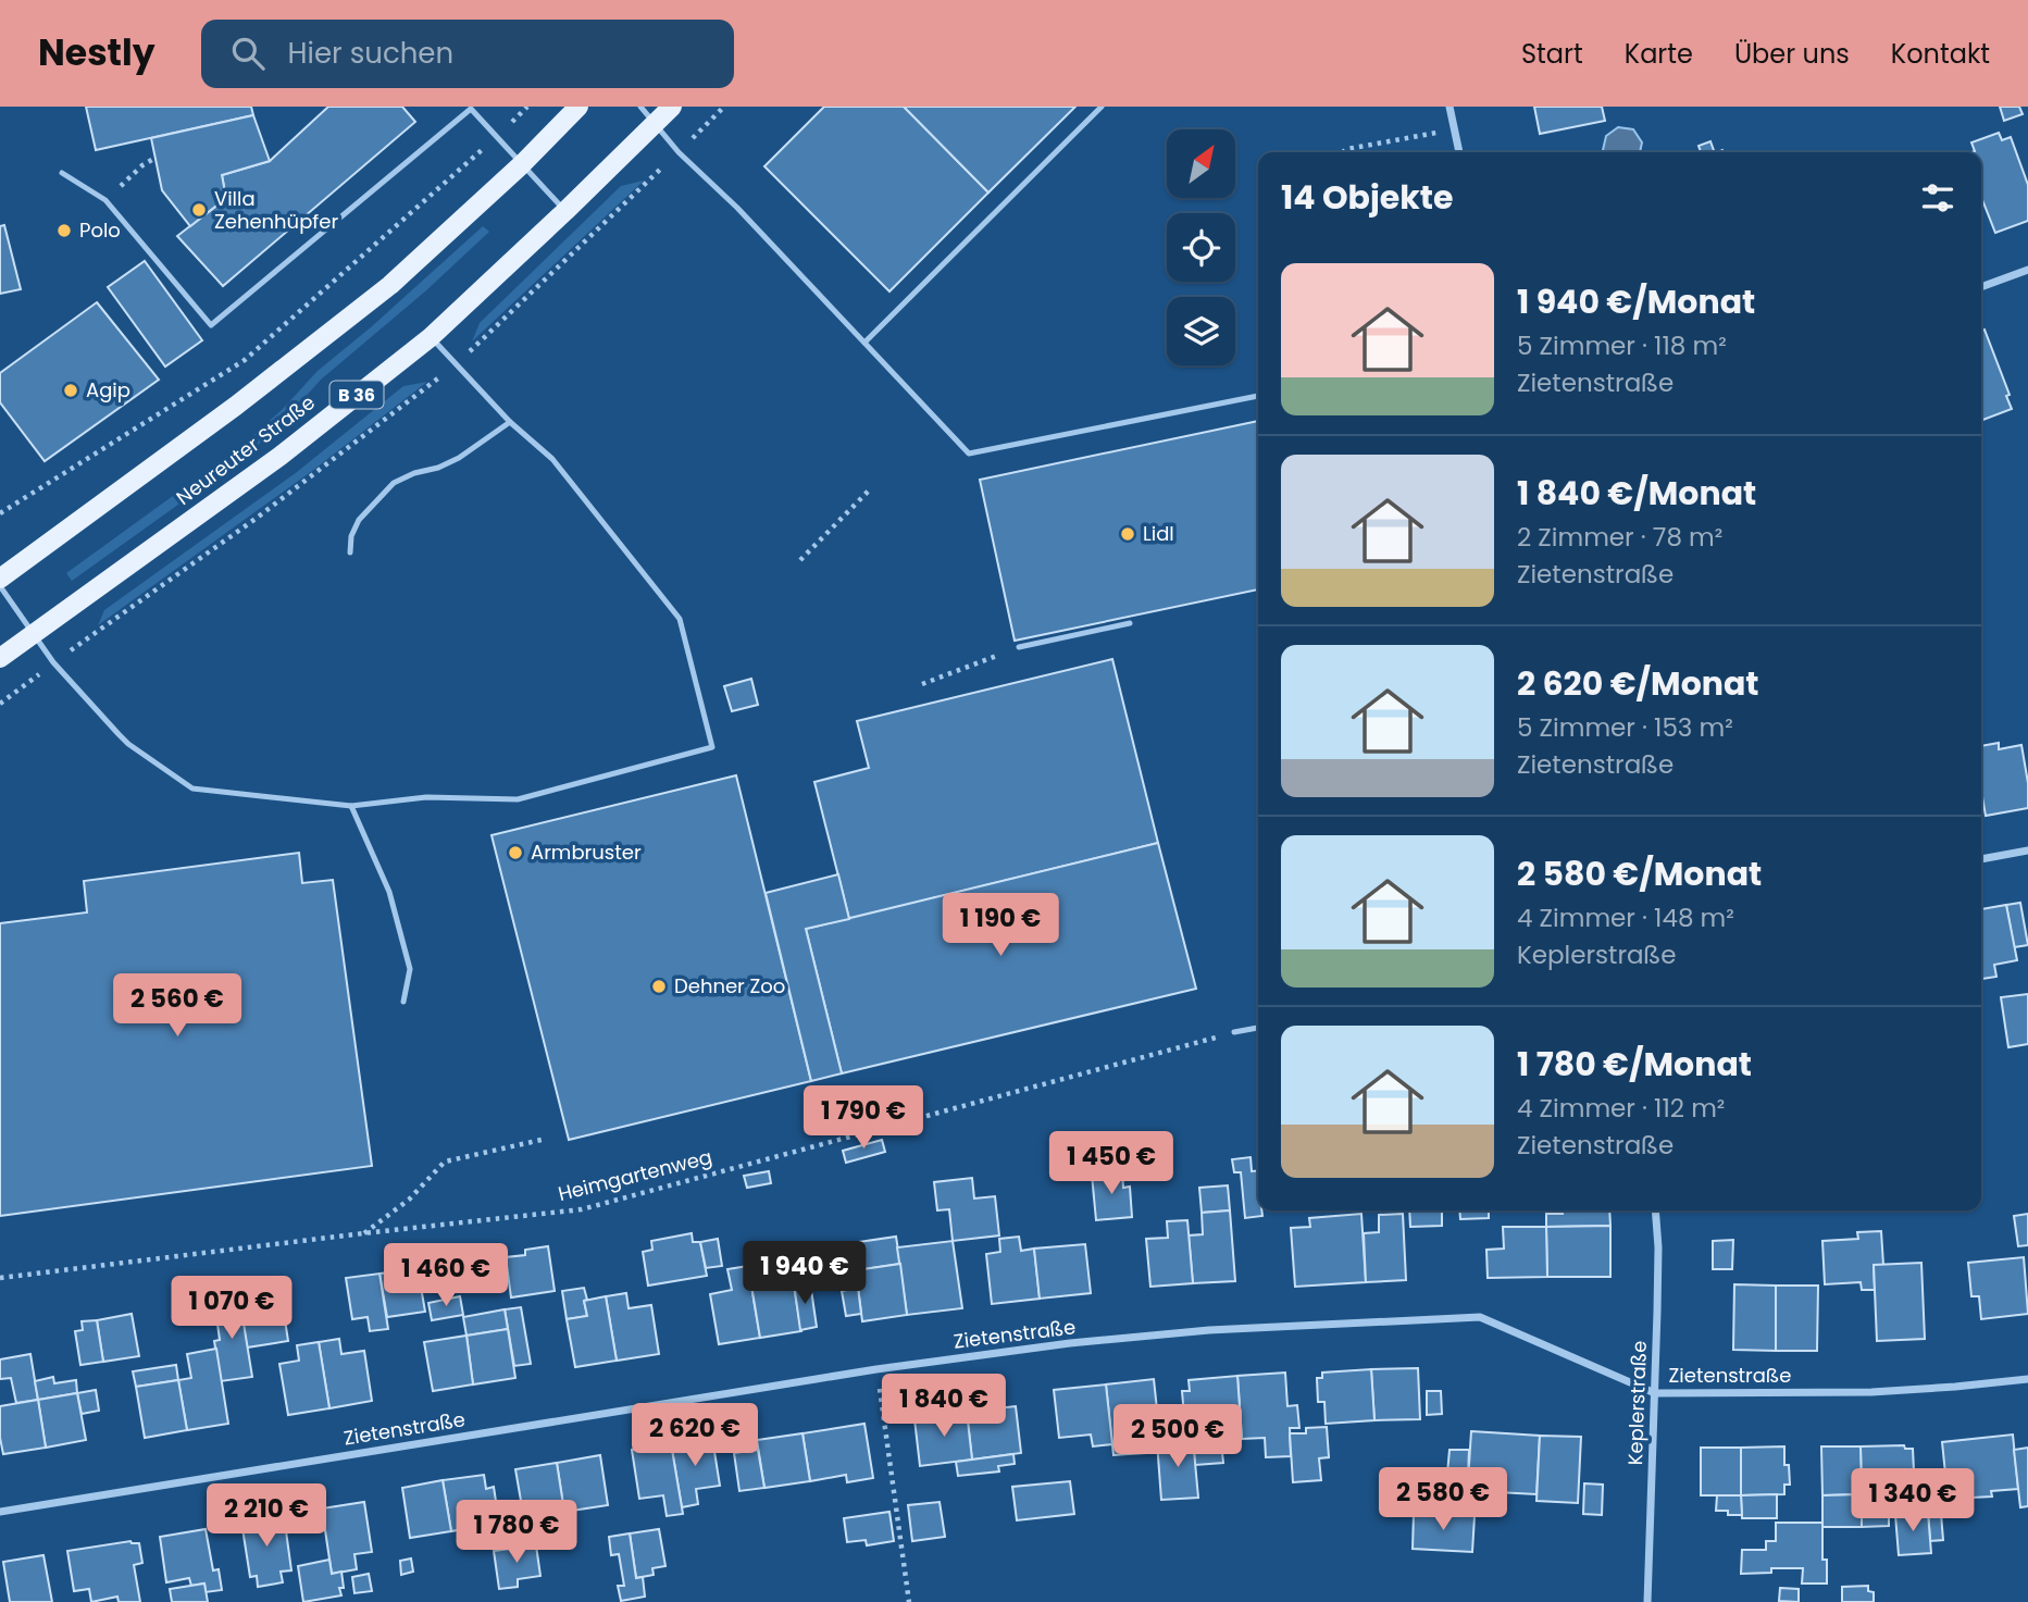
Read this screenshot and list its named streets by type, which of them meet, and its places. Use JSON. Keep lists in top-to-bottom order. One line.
{"streets":{"main road":["B 36","Neureuter Straße"],"street":["Zietenstraße","Keplerstraße"],"path":["Heimgartenweg"]},"crossings":[["Zietenstraße","Keplerstraße"]],"places":["Villa Zehenhüpfer","Polo","Agip","Lidl","Armbruster","Dehner Zoo"],"north":"top right","page":{"header":"Nestly","search":"Hier suchen","nav":["Start","Karte","Über uns","Kontakt"],"heading":"14 Objekte","list":[{"name":"1 940 €/Monat","note":"5 Zimmer · 118 m² · Zietenstraße"},{"name":"1 840 €/Monat","note":"2 Zimmer · 78 m² · Zietenstraße"},{"name":"2 620 €/Monat","note":"5 Zimmer · 153 m² · Zietenstraße"},{"name":"2 580 €/Monat","note":"4 Zimmer · 148 m² · Keplerstraße"},{"name":"1 780 €/Monat","note":"4 Zimmer · 112 m² · Zietenstraße"}],"price":["1 190 €","2 560 €","1 790 €","1 450 €","1 940 €","1 460 €","1 070 €","1 840 €","2 620 €","2 500 €","2 580 €","1 340 €","2 210 €","1 780 €"]}}
